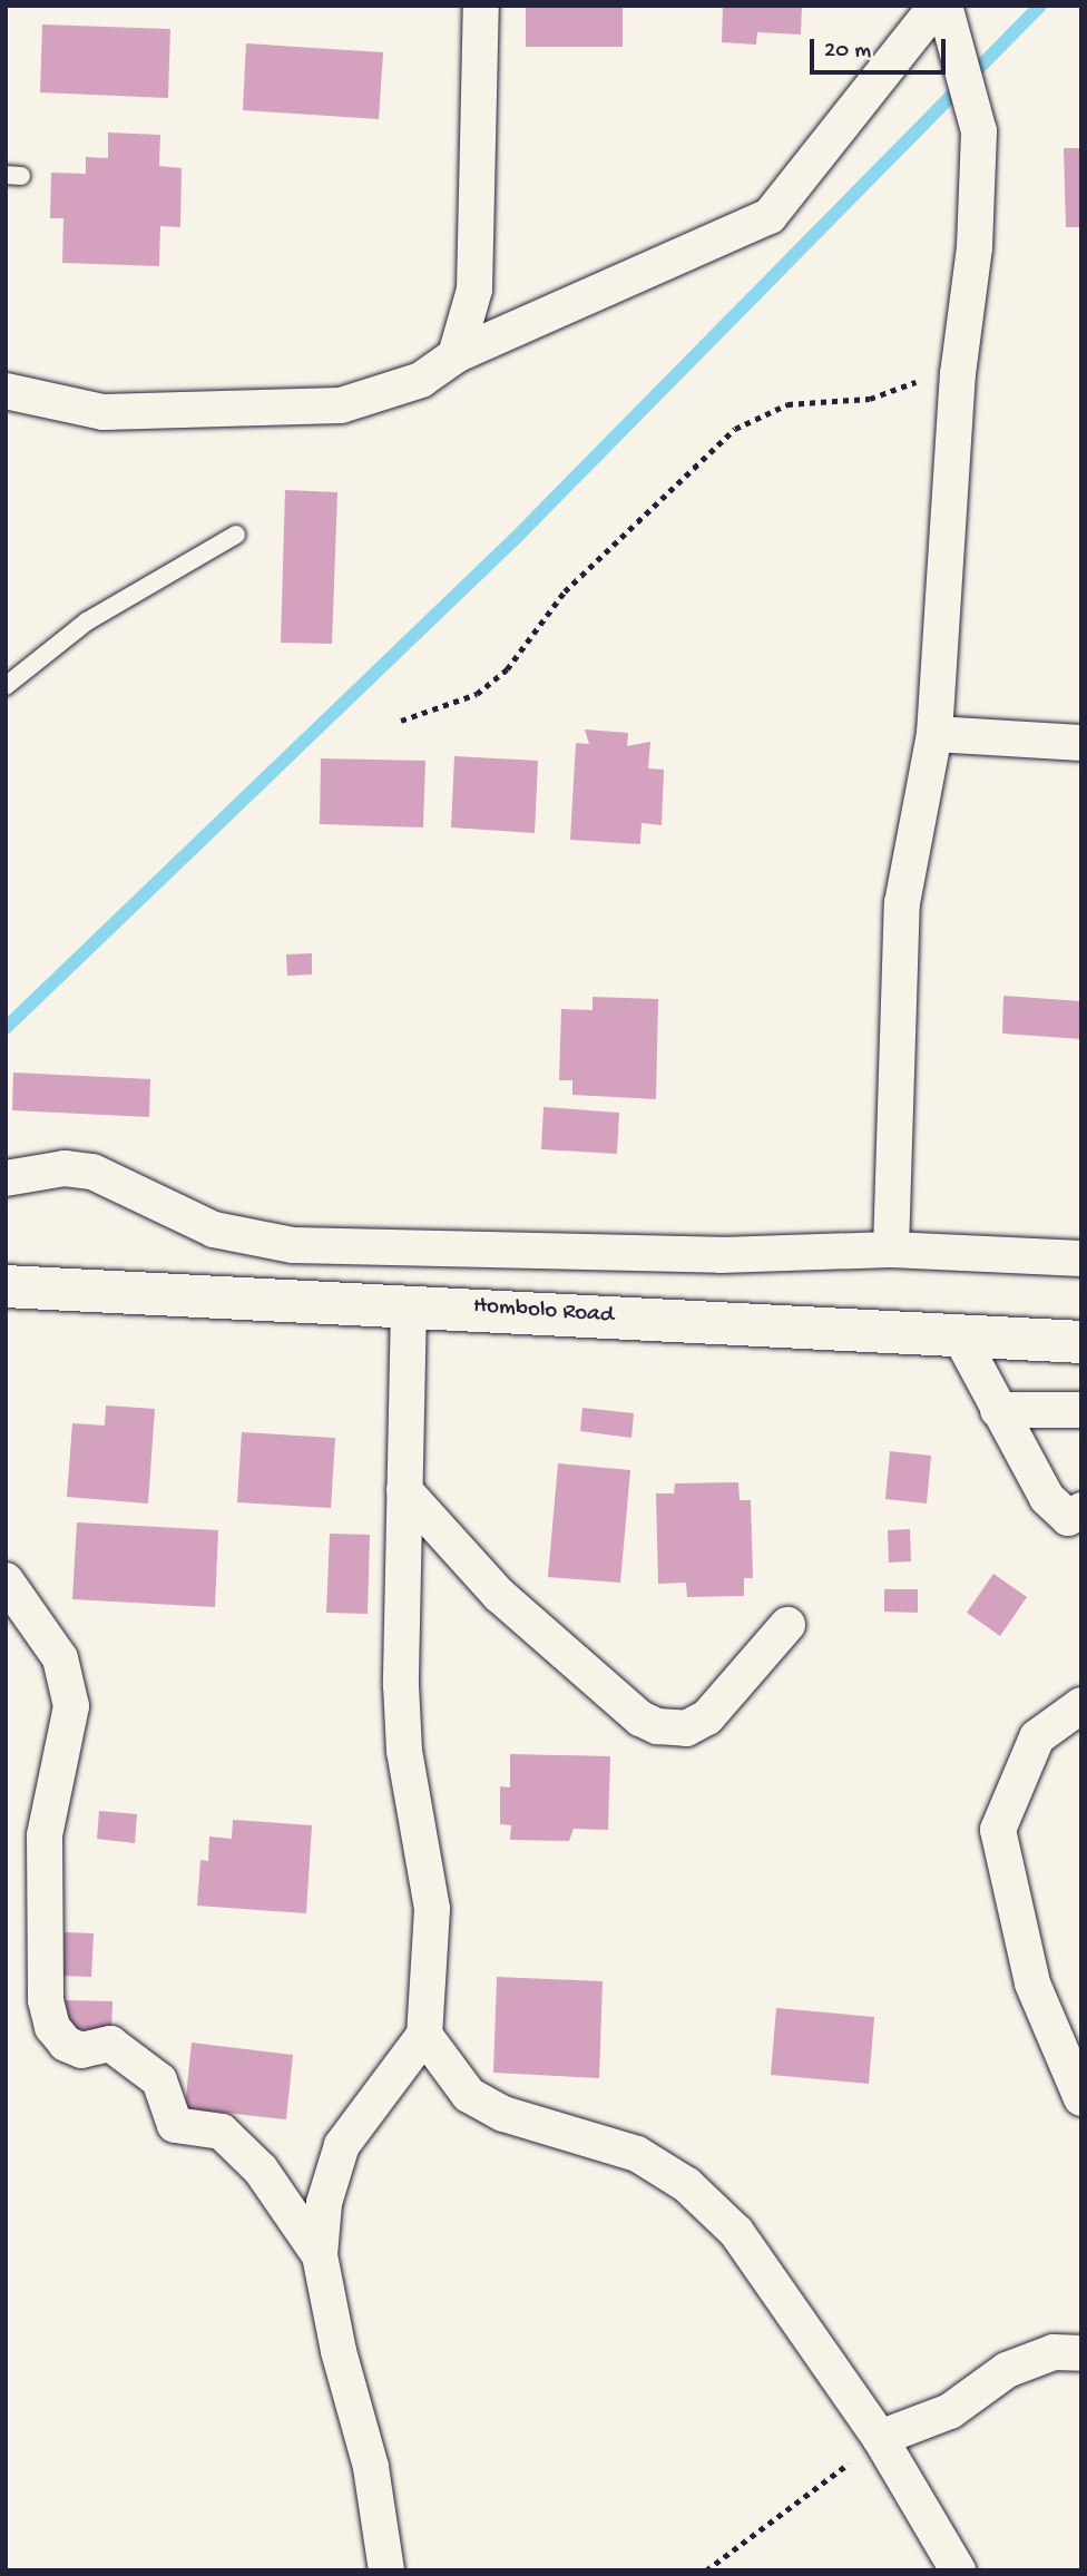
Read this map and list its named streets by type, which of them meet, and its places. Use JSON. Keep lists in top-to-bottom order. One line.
{"streets":{"street":["Hombolo Road"]},"scale_bar":"20 m"}
